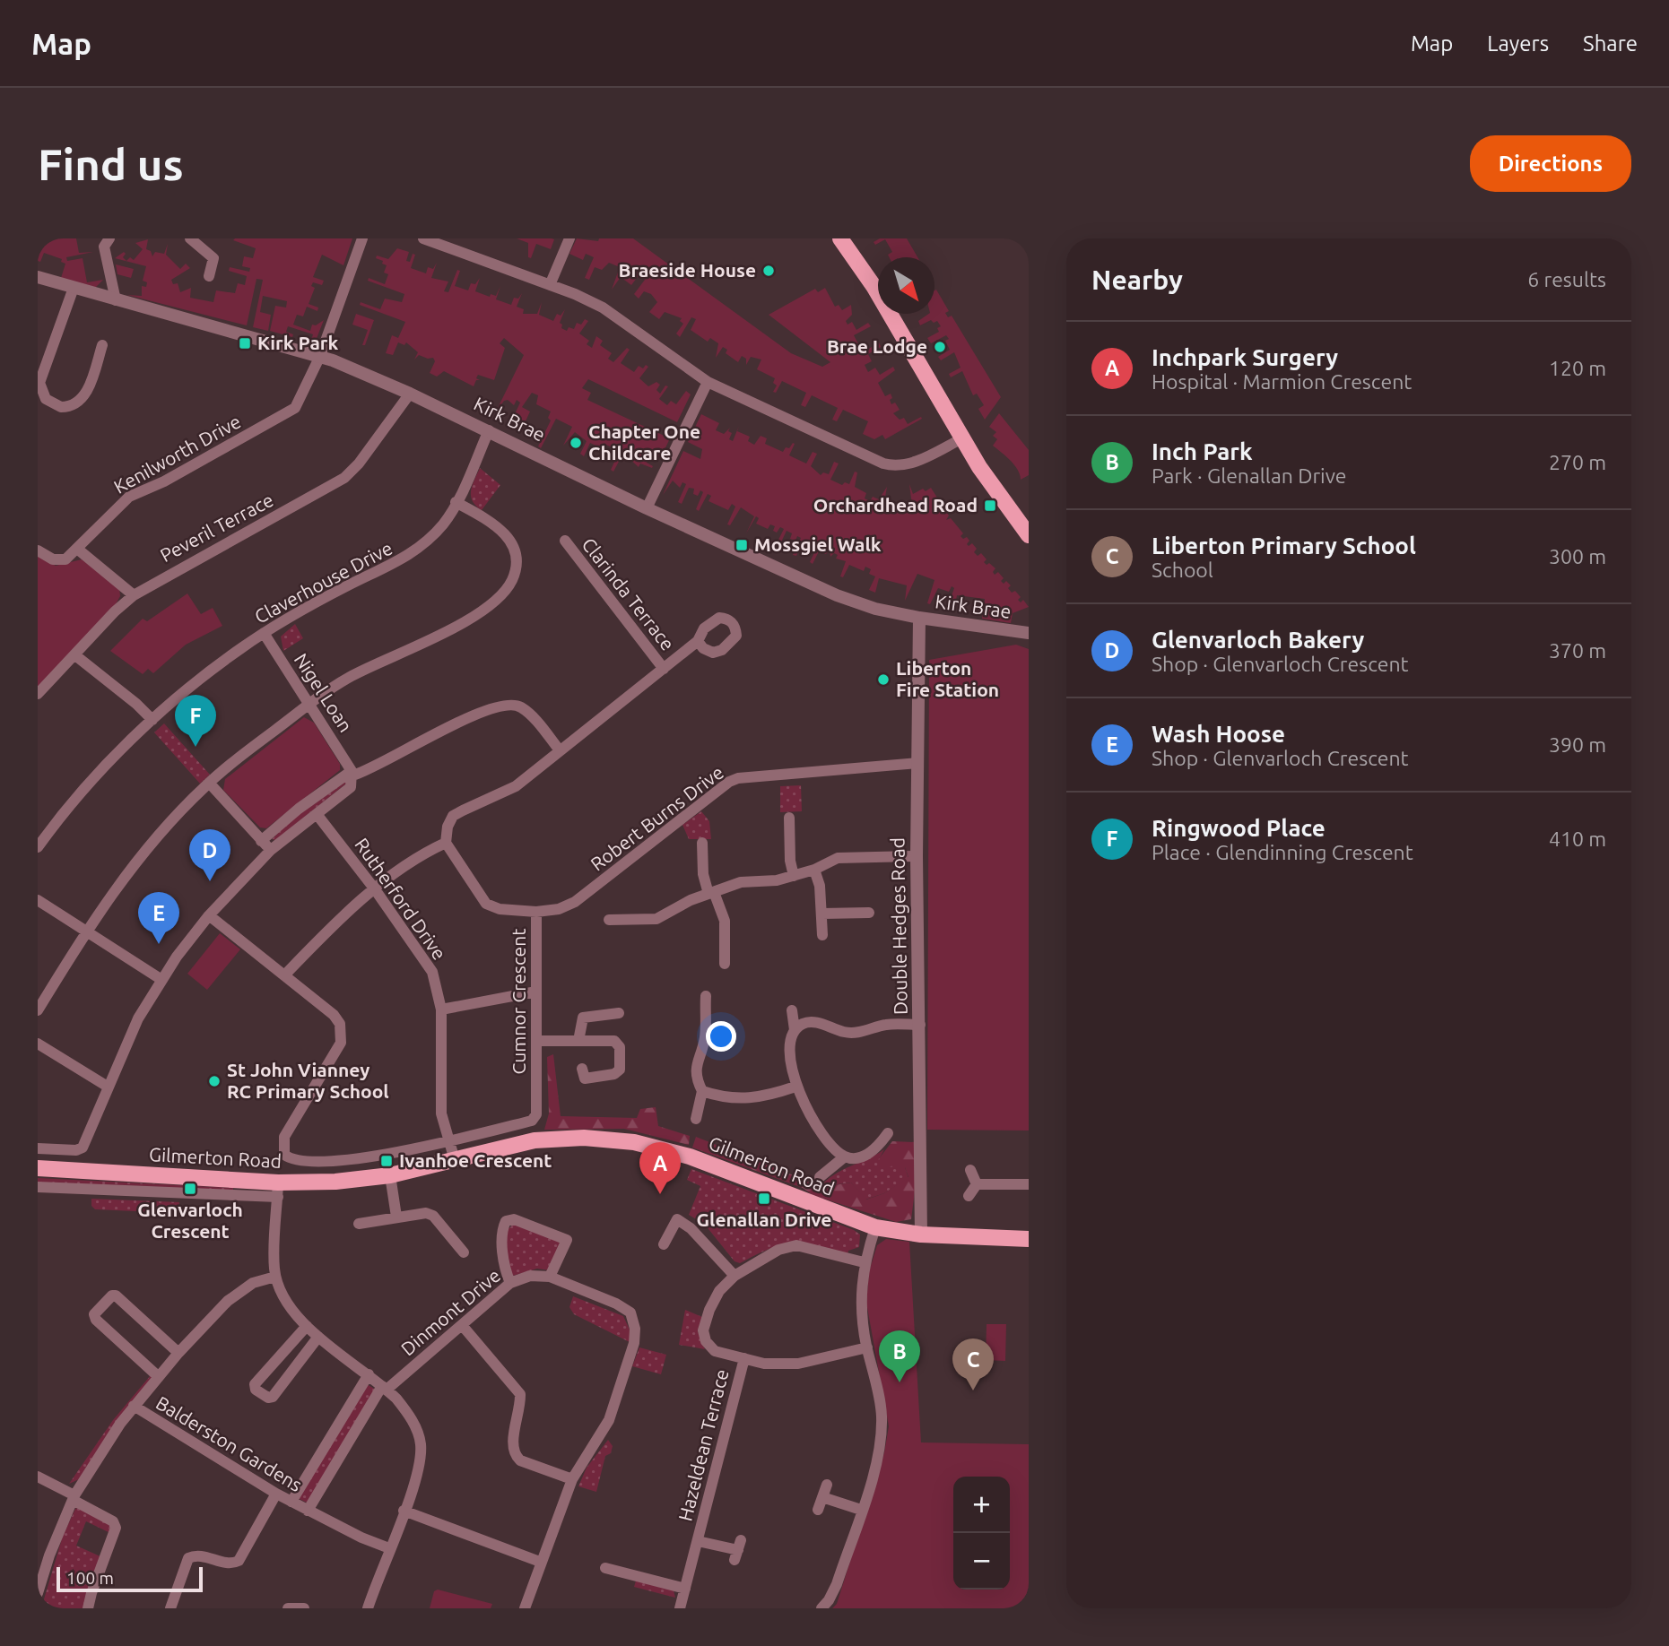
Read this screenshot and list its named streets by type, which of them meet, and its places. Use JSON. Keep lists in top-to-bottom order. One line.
{"streets":{"main road":["Gilmerton Road"],"street":["Kirk Brae","Kenilworth Drive","Peveril Terrace","Claverhouse Drive","Clarinda Terrace","Nigel Loan","Robert Burns Drive","Rutherford Drive","Double Hedges Road","Cumnor Crescent","Dinmont Drive","Balderston Gardens","Hazeldean Terrace"]},"crossings":[["Kirk Brae","Kenilworth Drive"],["Kirk Brae","Peveril Terrace"],["Kirk Brae","Claverhouse Drive"],["Kirk Brae","Double Hedges Road"],["Claverhouse Drive","Nigel Loan"],["Robert Burns Drive","Double Hedges Road"],["Robert Burns Drive","Cumnor Crescent"],["Rutherford Drive","Cumnor Crescent"],["Rutherford Drive","Gilmerton Road"],["Double Hedges Road","Gilmerton Road"],["Dinmont Drive","Balderston Gardens"]],"places":{"other":["Braeside House","Brae Lodge","Chapter One Childcare","Liberton Fire Station","St John Vianney RC Primary School"],"transit":["Kirk Park","Orchardhead Road","Mossgiel Walk","Ivanhoe Crescent","Glenvarloch Crescent","Glenallan Drive"]},"scale_bar":"100 m","north":"bottom right","page":{"header":"Map","nav":["Map","Layers","Share"],"buttons":"Directions","title":"Find us","heading":["Nearby","6 results"],"list":[{"mark":"A","name":"Inchpark Surgery","note":"Hospital · Marmion Crescent","value":"120 m"},{"mark":"B","name":"Inch Park","note":"Park · Glenallan Drive","value":"270 m"},{"mark":"C","name":"Liberton Primary School","note":"School","value":"300 m"},{"mark":"D","name":"Glenvarloch Bakery","note":"Shop · Glenvarloch Crescent","value":"370 m"},{"mark":"E","name":"Wash Hoose","note":"Shop · Glenvarloch Crescent","value":"390 m"},{"mark":"F","name":"Ringwood Place","note":"Place · Glendinning Crescent","value":"410 m"}],"pins":["F","D","E","A","B","C"],"map_buttons":["+","−"],"scale":"100 m"}}
